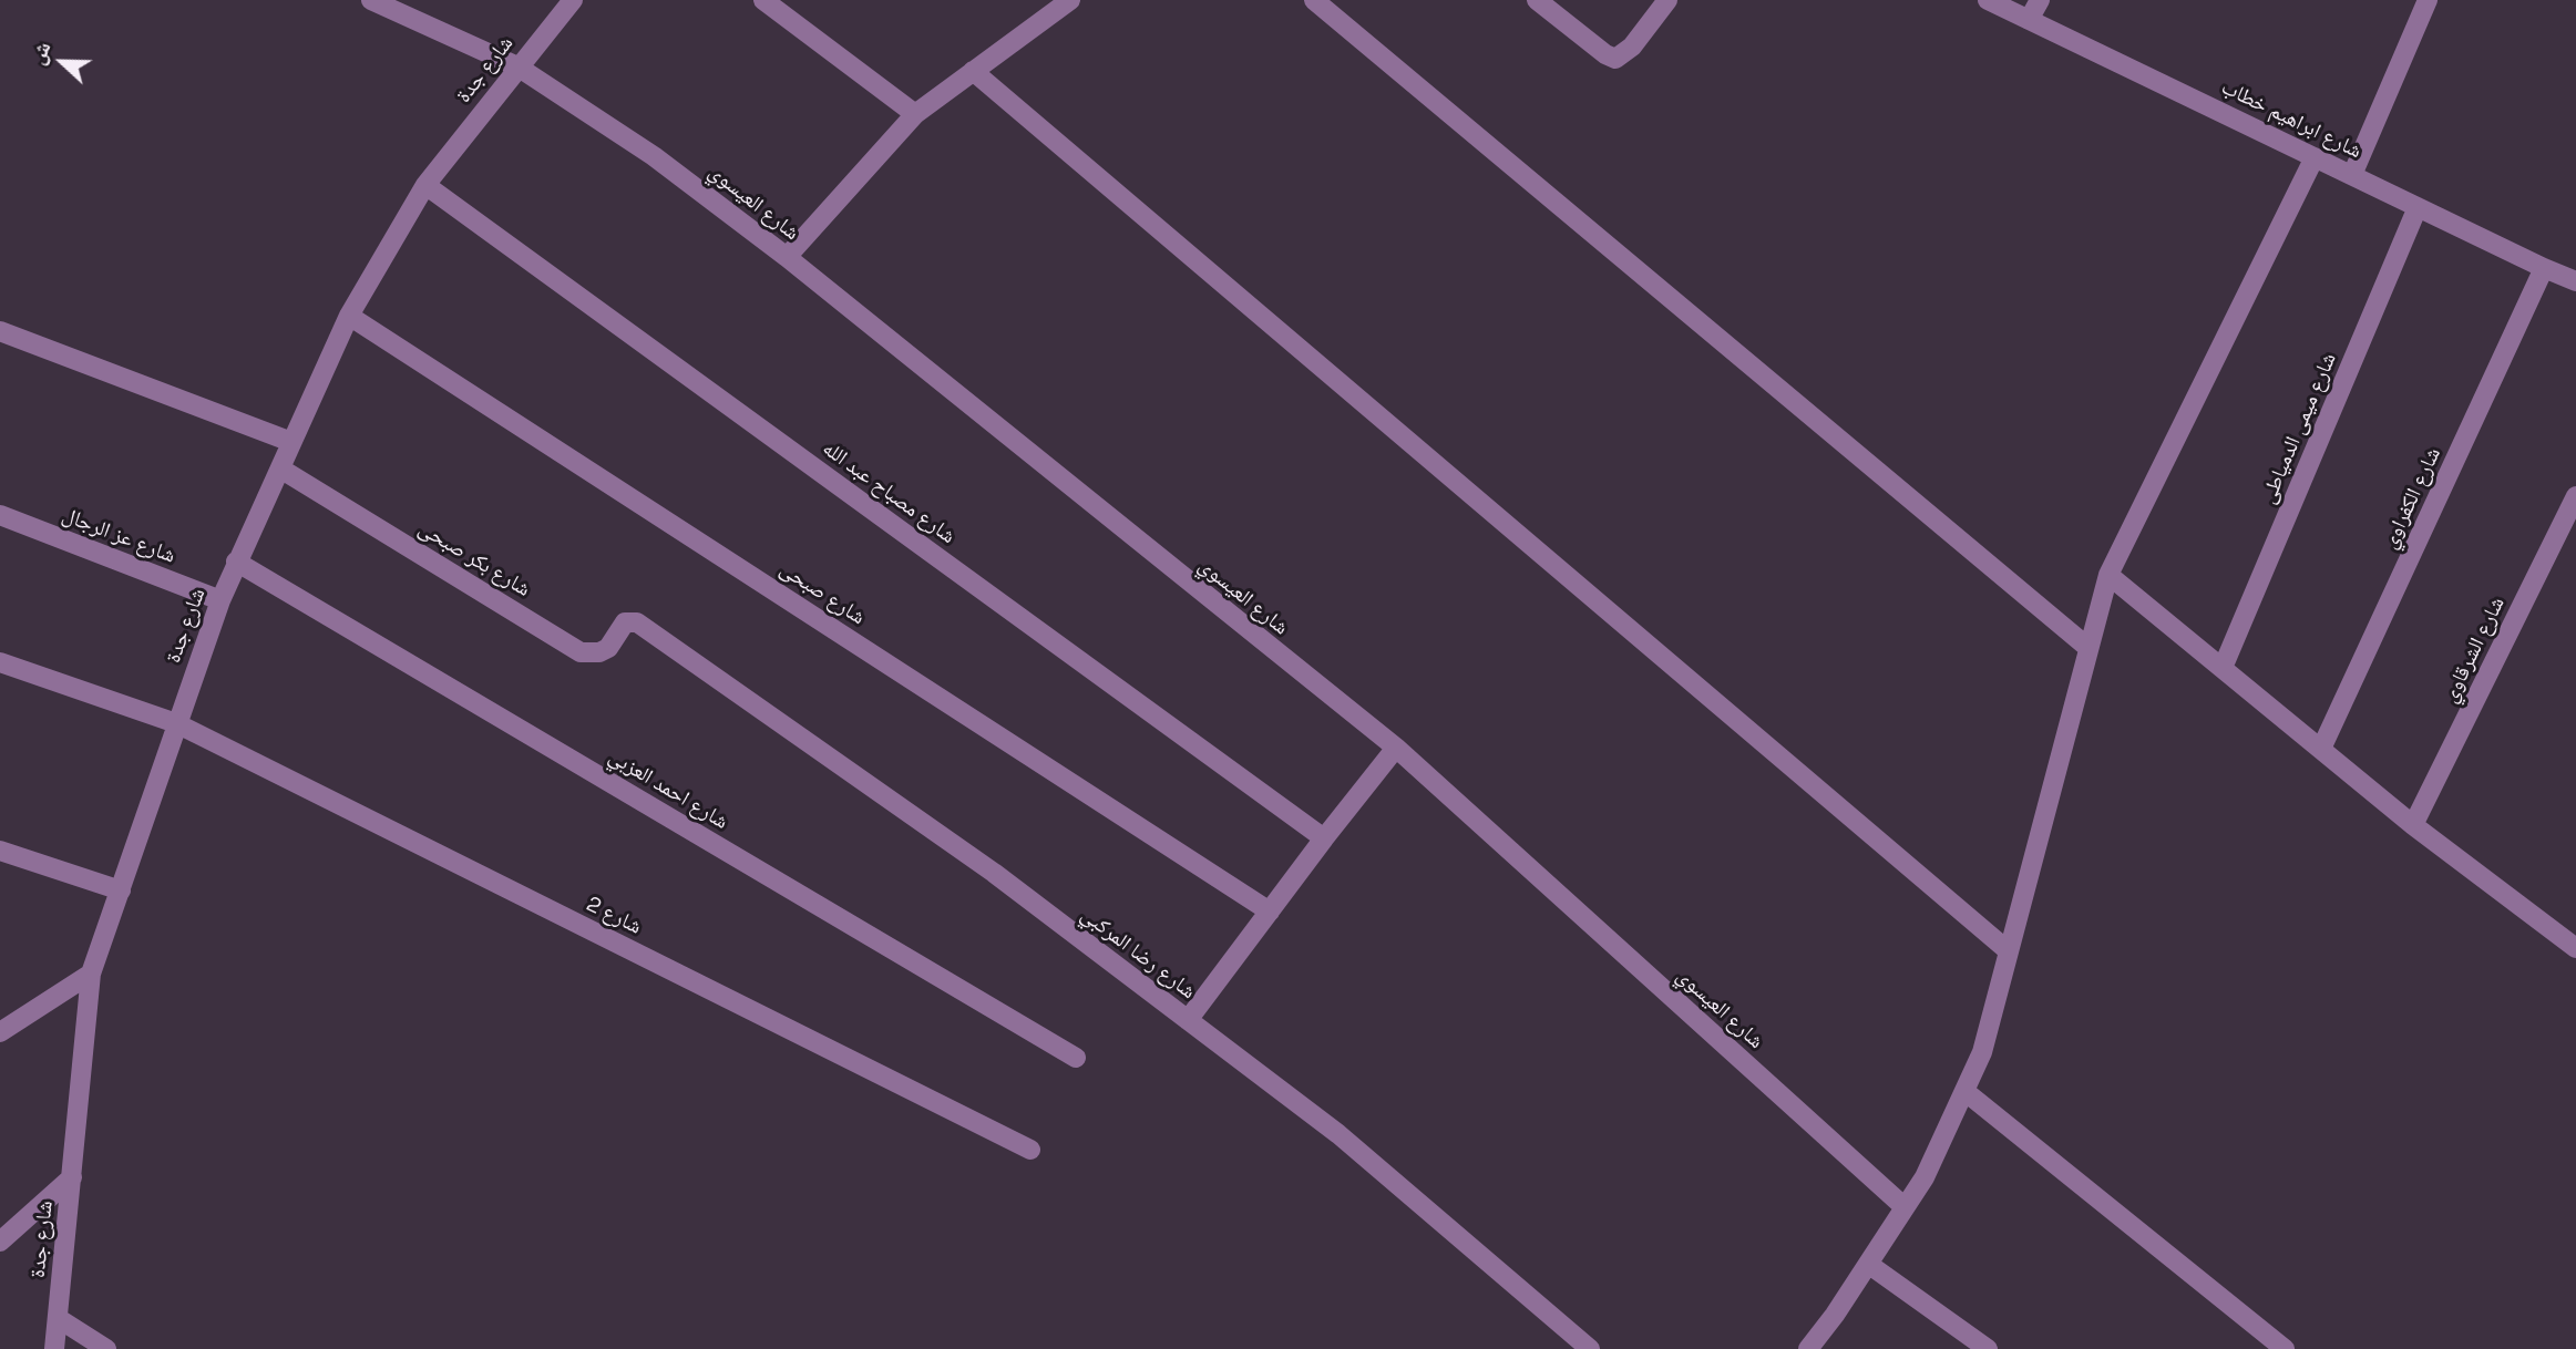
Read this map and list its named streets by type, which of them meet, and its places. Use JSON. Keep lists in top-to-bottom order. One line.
{"streets":{"street":["شارع جدة","شارع ابراهيم خطاب","شارع العيسوي","شارع ميمى الدمياطى","شارع مصباح عبد الله","شارع الكفراوي","شارع عز الرجال","شارع بكر صبحى","شارع صبحى","شارع الشرقاوي","شارع احمد العزبي","شارع 2","شارع رضا المركبي"]},"crossings":[["شارع جدة","شارع العيسوي"],["شارع جدة","شارع مصباح عبد الله"],["شارع جدة","شارع عز الرجال"],["شارع جدة","شارع بكر صبحى"],["شارع جدة","شارع صبحى"],["شارع جدة","شارع احمد العزبي"],["شارع جدة","شارع 2"],["شارع ابراهيم خطاب","شارع ميمى الدمياطى"],["شارع ابراهيم خطاب","شارع الكفراوي"],["شارع بكر صبحى","شارع رضا المركبي"]],"north":"left"}
